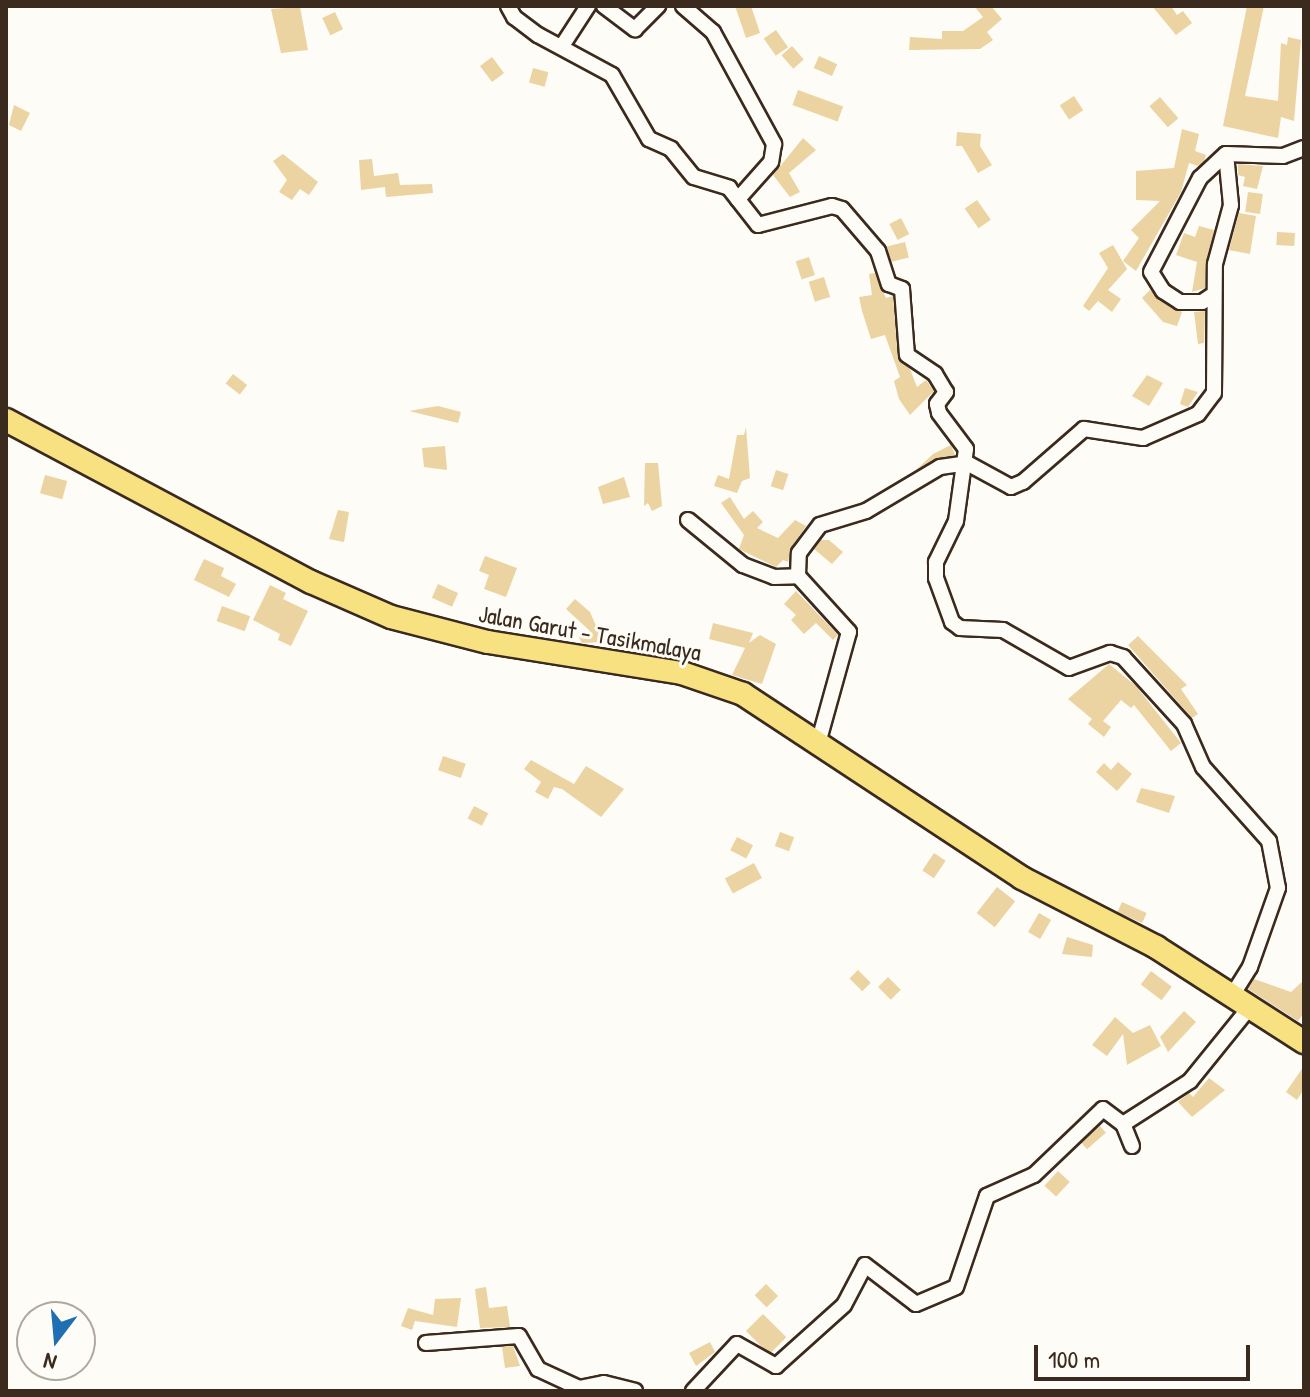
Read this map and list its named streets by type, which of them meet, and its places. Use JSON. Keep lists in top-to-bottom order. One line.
{"streets":{"main road":["Jalan Garut - Tasikmalaya"]},"scale_bar":"100 m","north":"bottom"}
